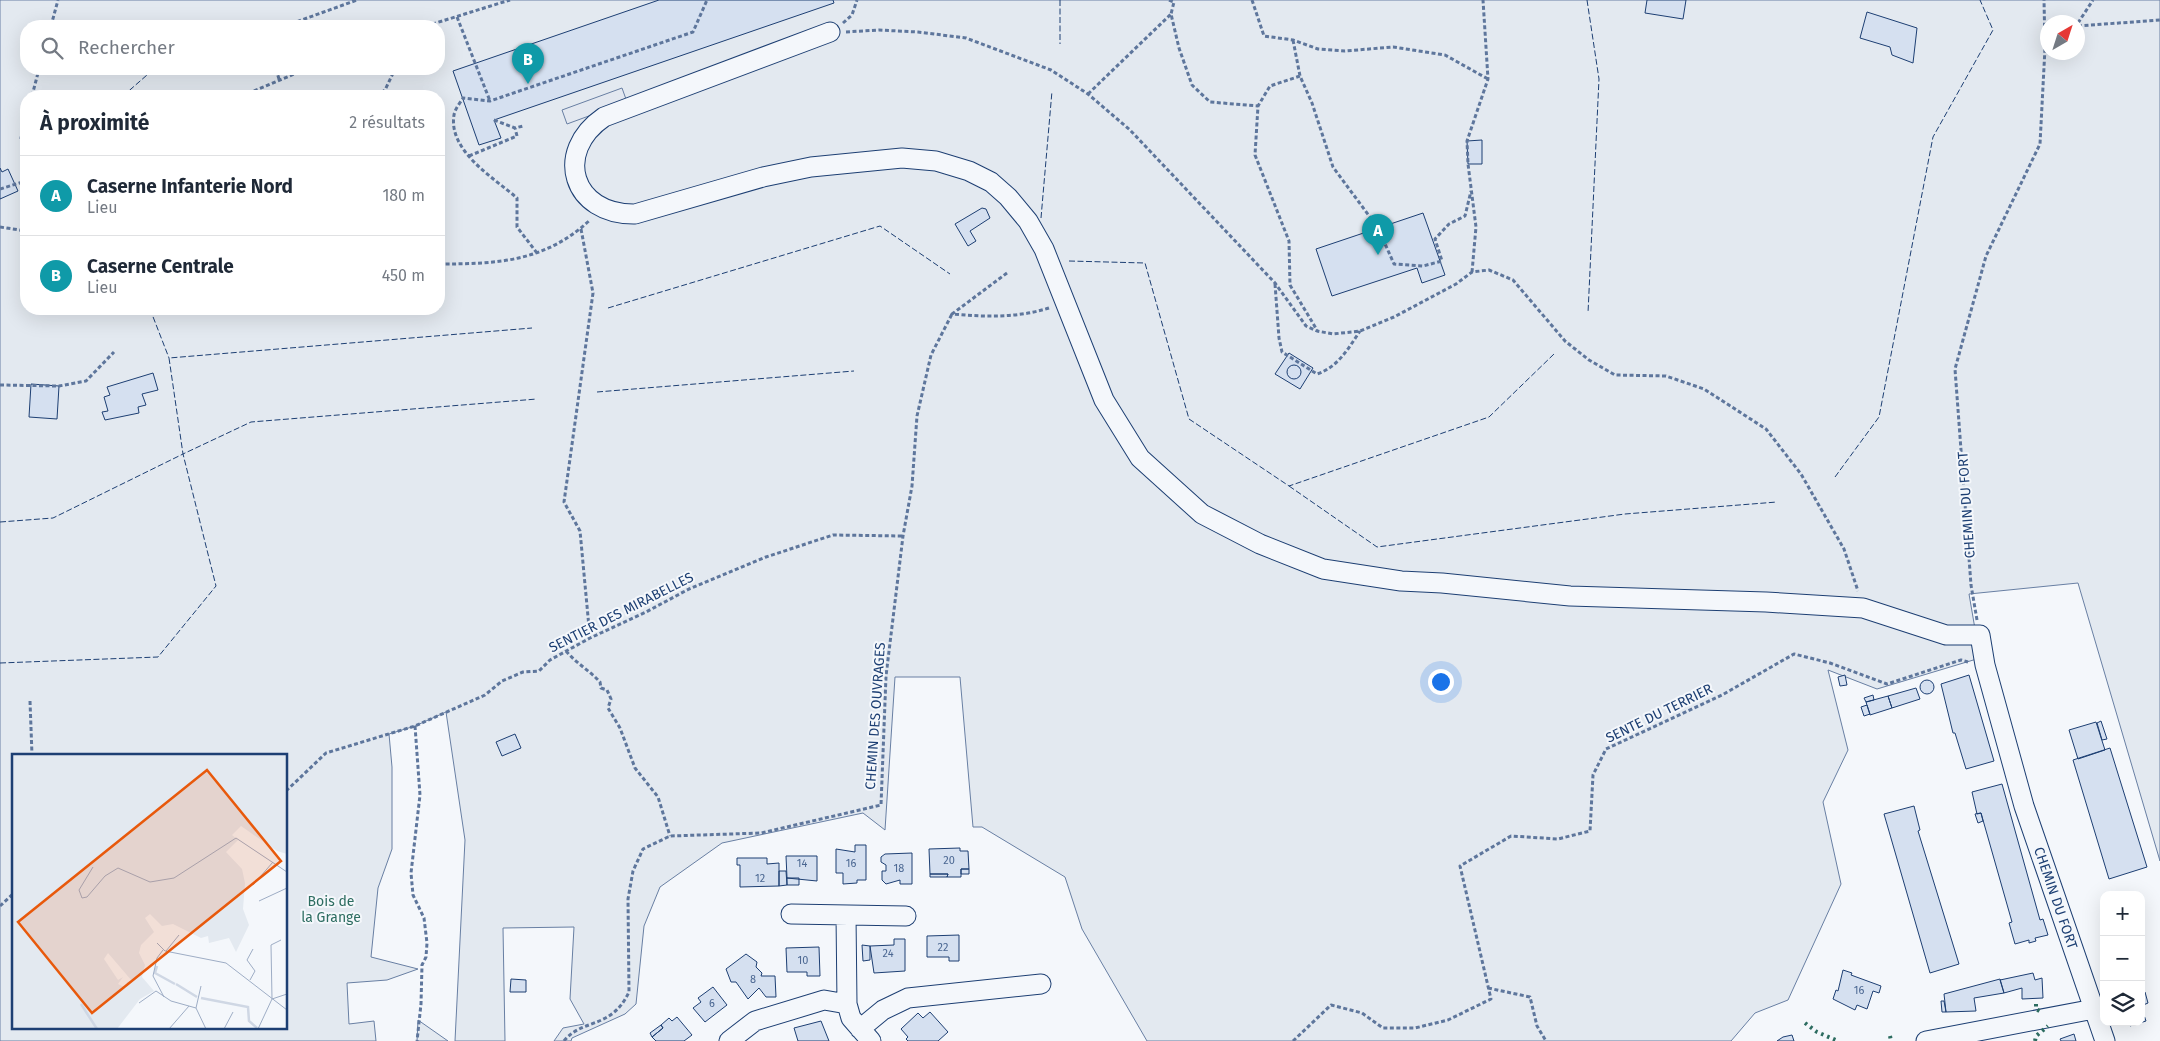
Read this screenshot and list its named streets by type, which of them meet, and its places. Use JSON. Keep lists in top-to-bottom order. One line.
{"streets":{"street":["CHEMIN DU FORT"],"path":["SENTIER DES MIRABELLES","SENTE DU TERRIER","CHEMIN DES OUVRAGES"]},"crossings":[["CHEMIN DU FORT","SENTE DU TERRIER"],["SENTIER DES MIRABELLES","CHEMIN DES OUVRAGES"]],"parks":["Bois de la Grange"],"house_numbers":["20","14","16","18","12","22","24","10","8","16","6"],"north":"top right","page":{"search":"Rechercher","pins":["B","A"],"heading":["À proximité","2 résultats"],"list":[{"mark":"A","name":"Caserne Infanterie Nord","note":"Lieu","value":"180 m"},{"mark":"B","name":"Caserne Centrale","note":"Lieu","value":"450 m"}],"map_buttons":["+","−"]}}
